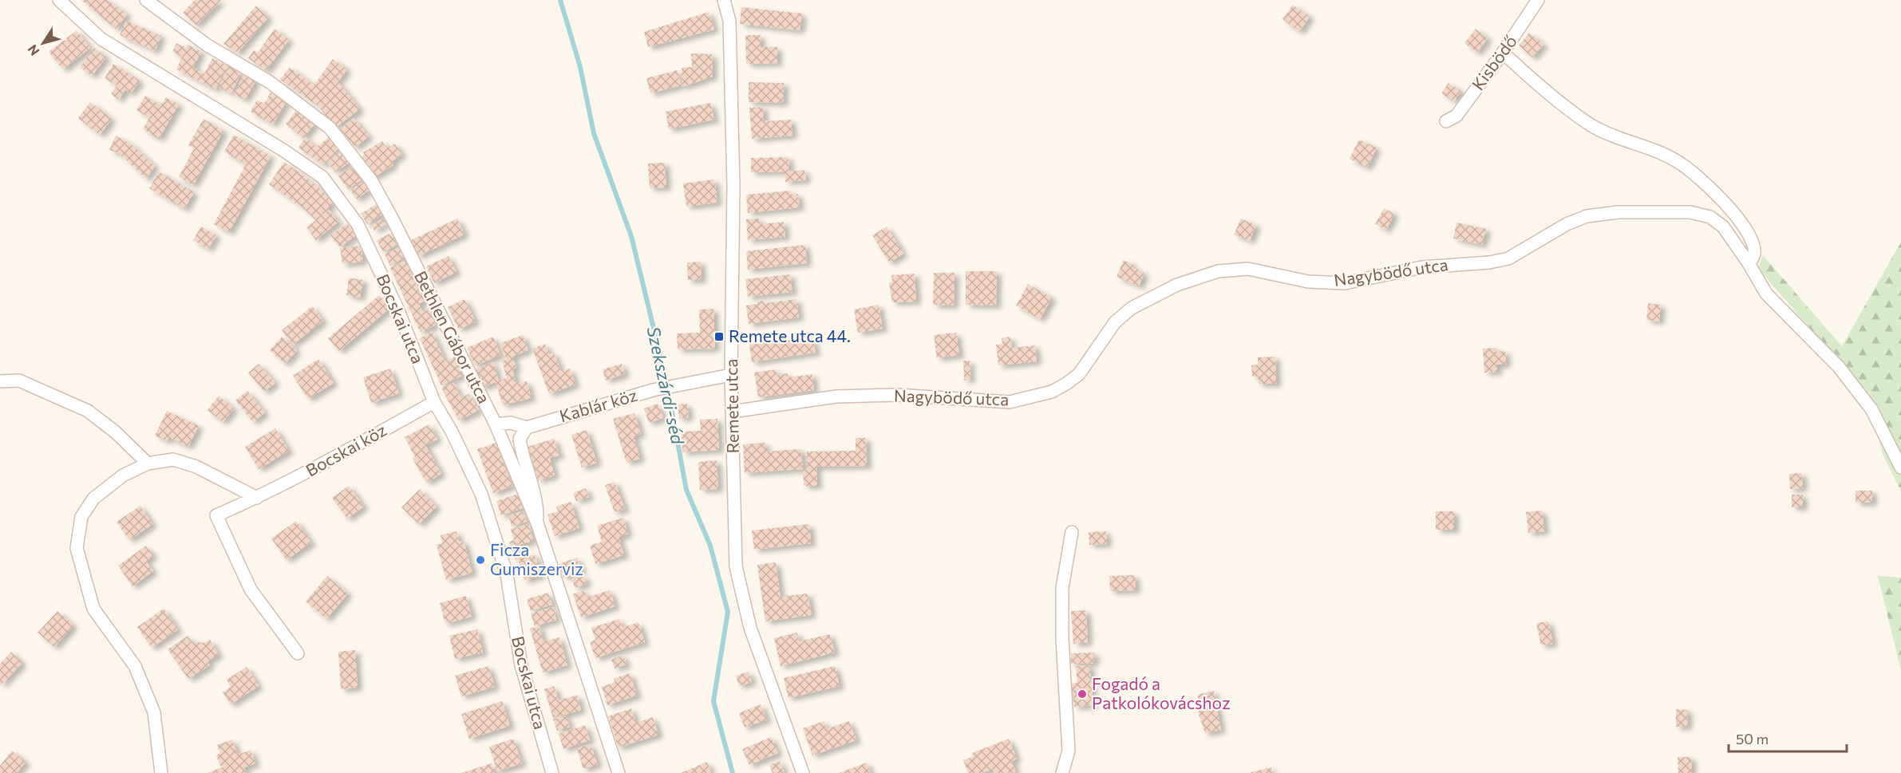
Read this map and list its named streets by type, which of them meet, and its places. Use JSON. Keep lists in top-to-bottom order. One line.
{"streets":{"street":["Kisbödő","Nagybödő utca","Bocskai utca","Bethlen Gábor utca","Kablár köz","Remete utca","Bocskai köz"]},"crossings":[["Nagybödő utca","Remete utca"],["Bocskai utca","Bocskai köz"],["Bethlen Gábor utca","Kablár köz"],["Kablár köz","Remete utca"]],"water":["Szekszárdi-séd"],"places":{"transit":["Remete utca 44."],"other":["Ficza Gumiszerviz","Fogadó a Patkolókovácshoz"]},"scale_bar":"50 m","north":"bottom left"}
